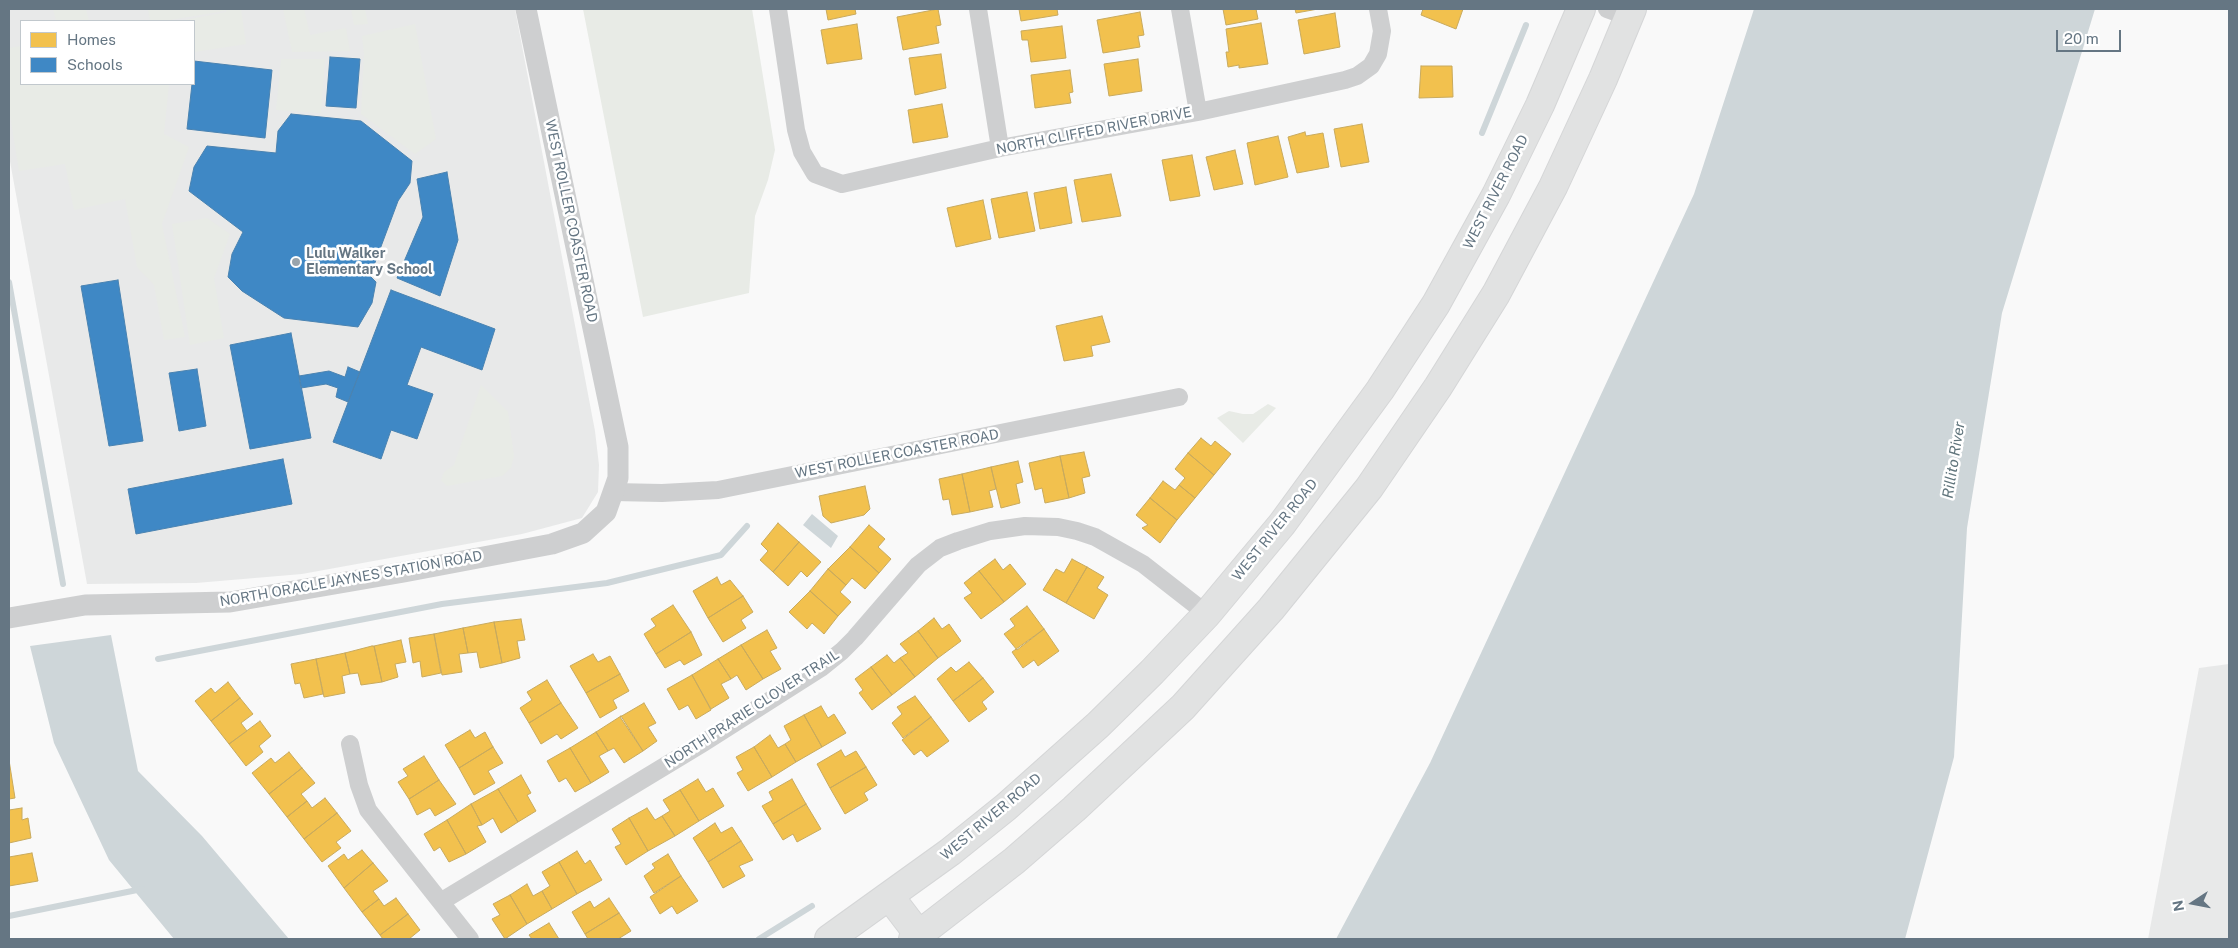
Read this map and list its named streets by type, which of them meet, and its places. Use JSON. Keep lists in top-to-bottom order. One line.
{"streets":{"main road":["WEST RIVER ROAD"],"street":["NORTH CLIFFED RIVER DRIVE","WEST ROLLER COASTER ROAD","NORTH ORACLE JAYNES STATION ROAD","NORTH PRARIE CLOVER TRAIL"]},"crossings":[["WEST RIVER ROAD","NORTH PRARIE CLOVER TRAIL"],["WEST ROLLER COASTER ROAD","NORTH ORACLE JAYNES STATION ROAD"]],"water":["Rillito River"],"places":["Lulu Walker Elementary School"],"legend":["Homes","Schools"],"scale_bar":"20 m","north":"left"}
